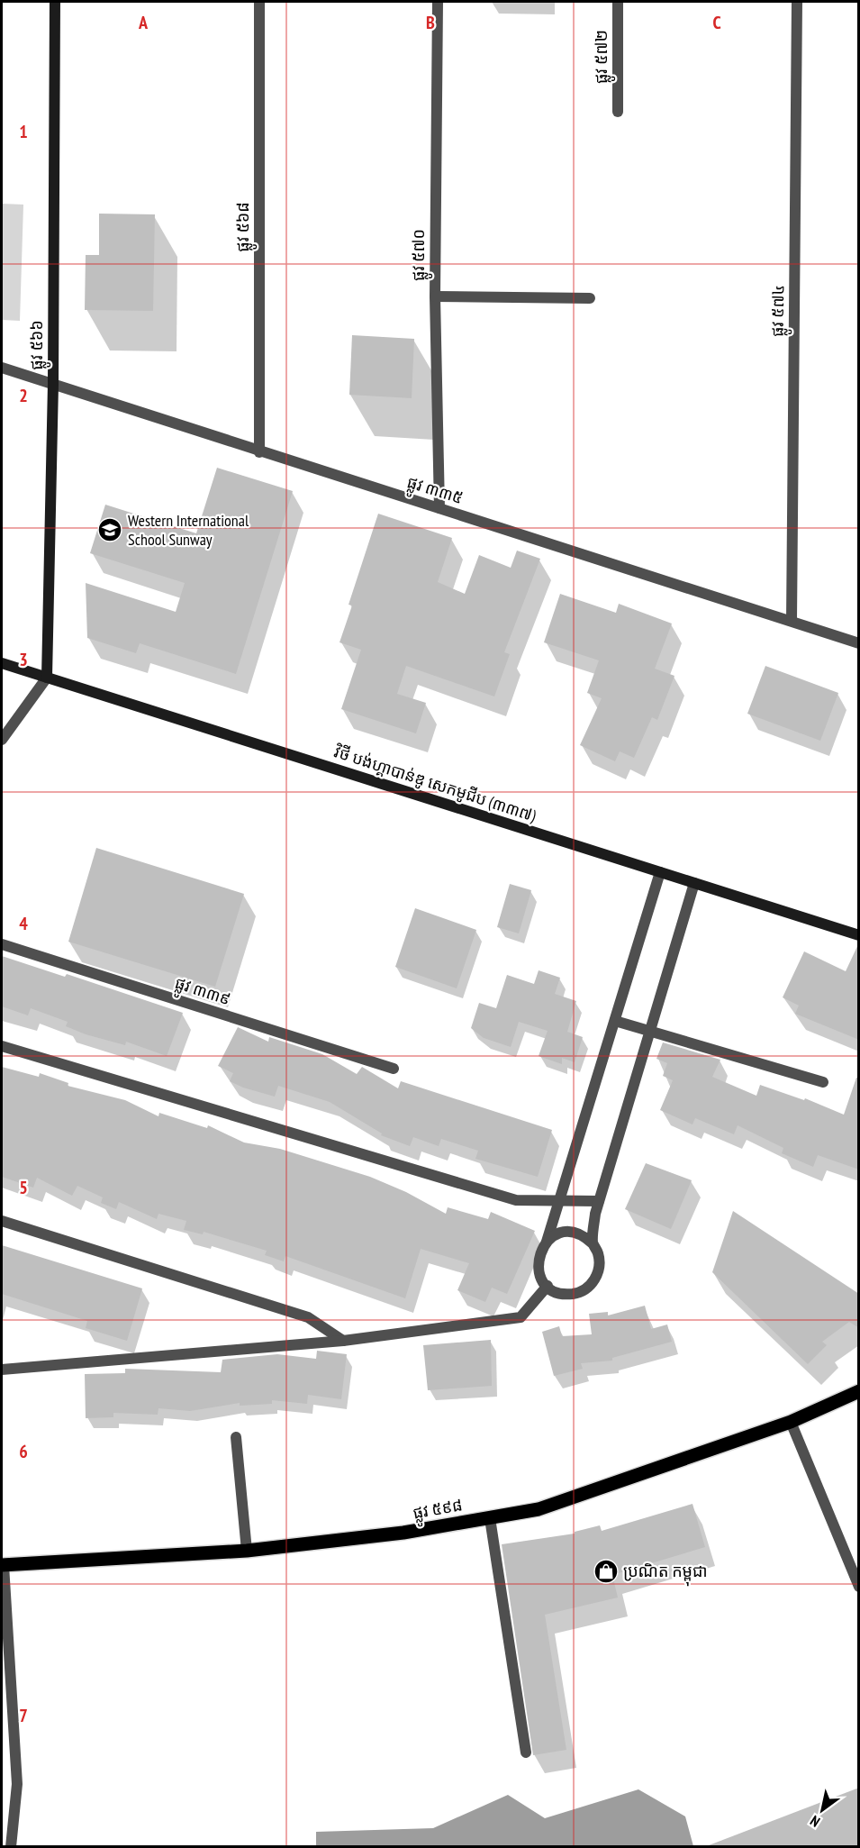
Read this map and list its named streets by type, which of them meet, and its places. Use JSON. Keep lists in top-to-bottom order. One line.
{"streets":{"main road":["ផ្លូវ ៥៩៨"],"street":["ផ្លូវ ៥៧២","ផ្លូវ ៥៦៨","ផ្លូវ ៥៧០","ផ្លូវ ៥៧៤","ផ្លូវ ៥៦៦","ផ្លូវ ៣៣៥","វិថី បង់ហ្គាបាន់ឌូ សេកមូជីប (៣៣៧)","ផ្លូវ ៣៣៩"]},"crossings":[["ផ្លូវ ៥៦៨","ផ្លូវ ៣៣៥"],["ផ្លូវ ៥៧០","ផ្លូវ ៣៣៥"],["ផ្លូវ ៥៧៤","ផ្លូវ ៣៣៥"],["ផ្លូវ ៥៦៦","ផ្លូវ ៣៣៥"],["ផ្លូវ ៥៦៦","វិថី បង់ហ្គាបាន់ឌូ សេកមូជីប (៣៣៧)"]],"places":{"school or university":["Western International School Sunway"],"shop":["ប្រណិត កម្ពុជា"]},"north":"bottom left","grid":{"columns":["A","B","C"],"rows":["1","2","3","4","5","6","7"]}}
